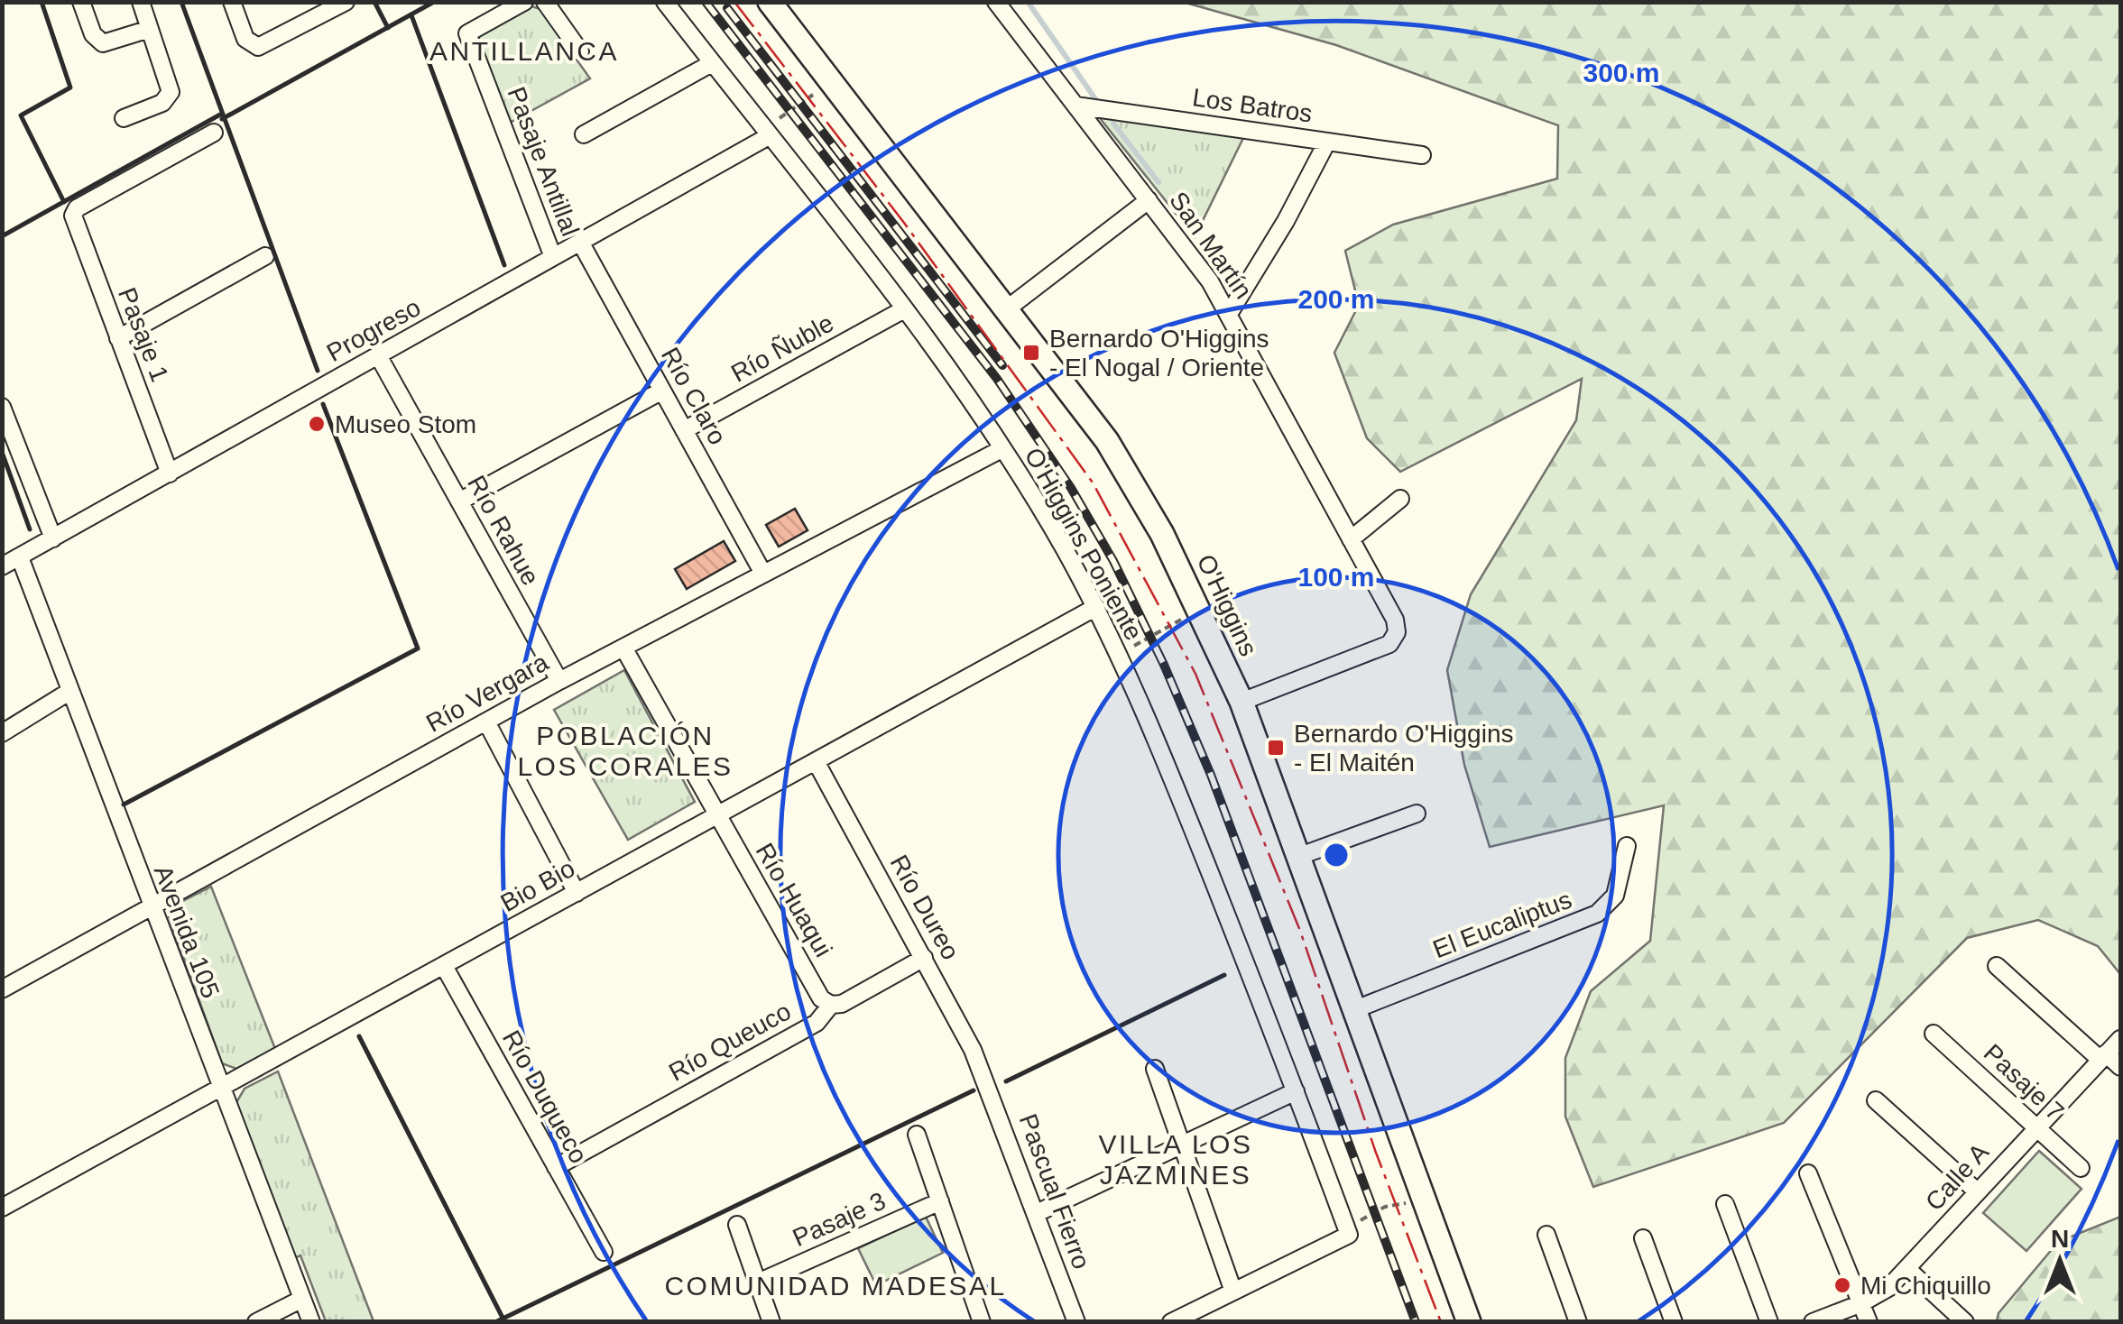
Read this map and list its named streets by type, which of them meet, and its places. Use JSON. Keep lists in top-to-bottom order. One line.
{"streets":{"street":["Los Batros","Pasaje Antillal","San Martín","Progreso","Pasaje 1","Río Ñuble","Río Claro","Río Rahue","O'Higgins Poniente","O'Higgins","Río Vergara","Bio Bio","Río Huaqui","Río Dureo","El Eucaliptus","Avenida 105","Río Queuco","Pasaje 7","Río Duqueco","Calle A","Pascual Fierro","Pasaje 3"]},"crossings":[["Los Batros","San Martín"],["Pasaje Antillal","Progreso"],["San Martín","O'Higgins"],["Progreso","Pasaje 1"],["Progreso","Río Claro"],["Progreso","Río Rahue"],["Progreso","O'Higgins Poniente"],["Progreso","Avenida 105"],["Río Ñuble","Río Claro"],["Río Ñuble","O'Higgins Poniente"],["Río Claro","Río Vergara"],["Río Rahue","Río Vergara"],["O'Higgins Poniente","Río Vergara"],["O'Higgins Poniente","Bio Bio"],["O'Higgins","El Eucaliptus"],["Río Vergara","Río Huaqui"],["Río Vergara","Avenida 105"],["Bio Bio","Río Huaqui"],["Bio Bio","Río Dureo"],["Bio Bio","Avenida 105"],["Bio Bio","Río Duqueco"],["Río Huaqui","Río Queuco"],["Río Dureo","Río Queuco"],["Río Dureo","Pascual Fierro"],["Río Queuco","Río Duqueco"],["Pasaje 7","Calle A"]],"districts":["ANTILLANCA","POBLACIÓN LOS CORALES","VILLA LOS JAZMINES","COMUNIDAD MADESAL"],"places":{"transit":["Bernardo O'Higgins - El Nogal / Oriente","Bernardo O'Higgins - El Maitén"],"other":["Museo Stom","Mi Chiquillo"]},"north":"top","rings":["300 m","200 m","100 m"]}
